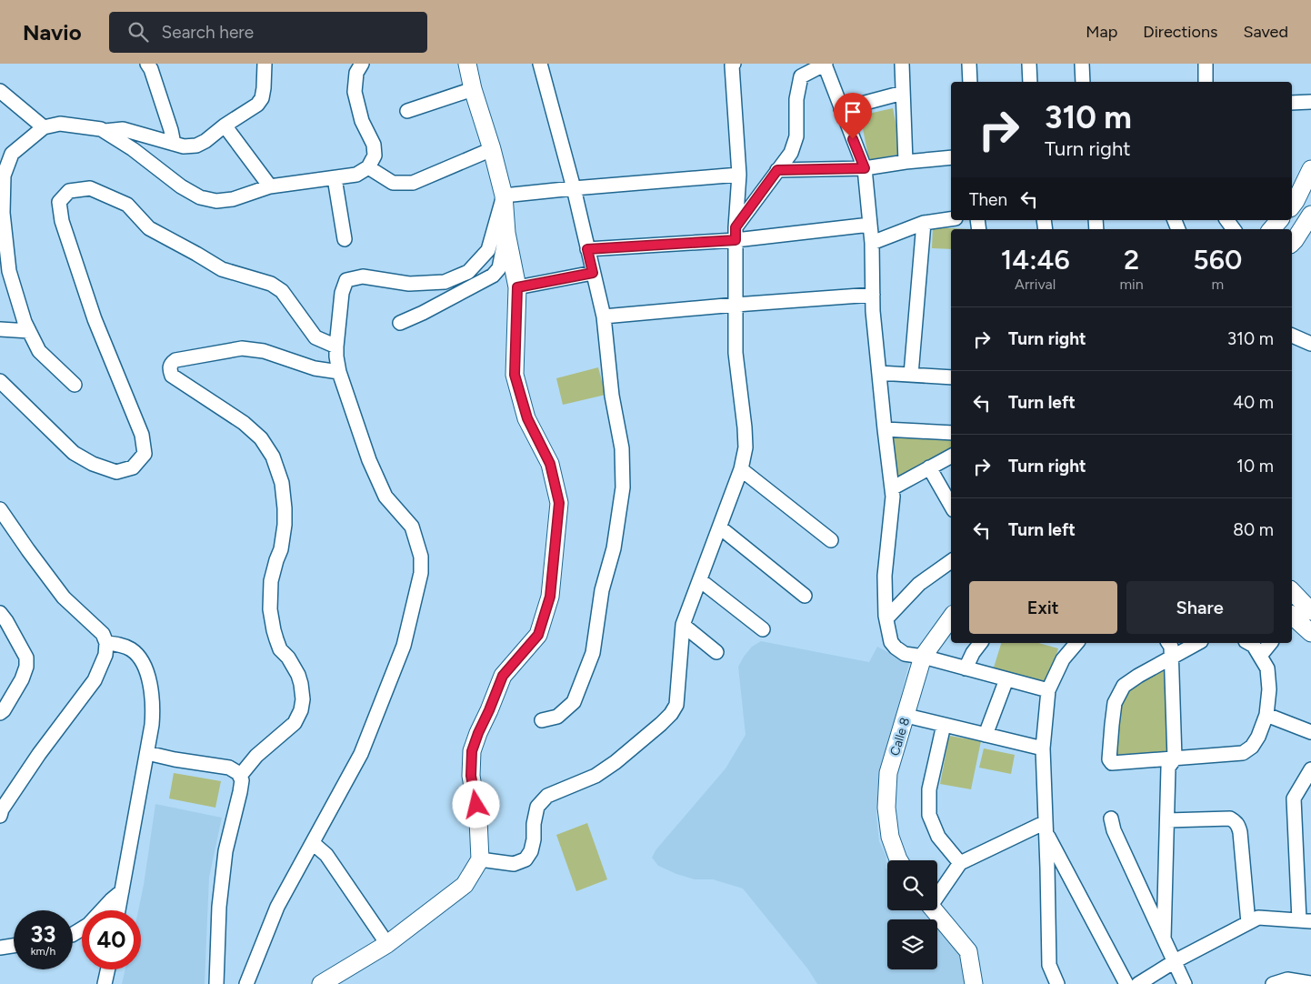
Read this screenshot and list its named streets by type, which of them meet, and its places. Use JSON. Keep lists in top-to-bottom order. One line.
{"streets":{"street":["Calle 8"]},"page":{"header":"Navio","search":"Search here","nav":["Map","Directions","Saved"],"turn":["310 m","Turn right"],"then":"Then","eta":["14:46","Arrival","2","min","560","m"],"list":[{"name":"Turn right","value":"310 m"},{"name":"Turn left","value":"40 m"},{"name":"Turn right","value":"10 m"},{"name":"Turn left","value":"80 m"}],"buttons":["Exit","Share"],"speed":"33 km/h","limit":"40"}}
